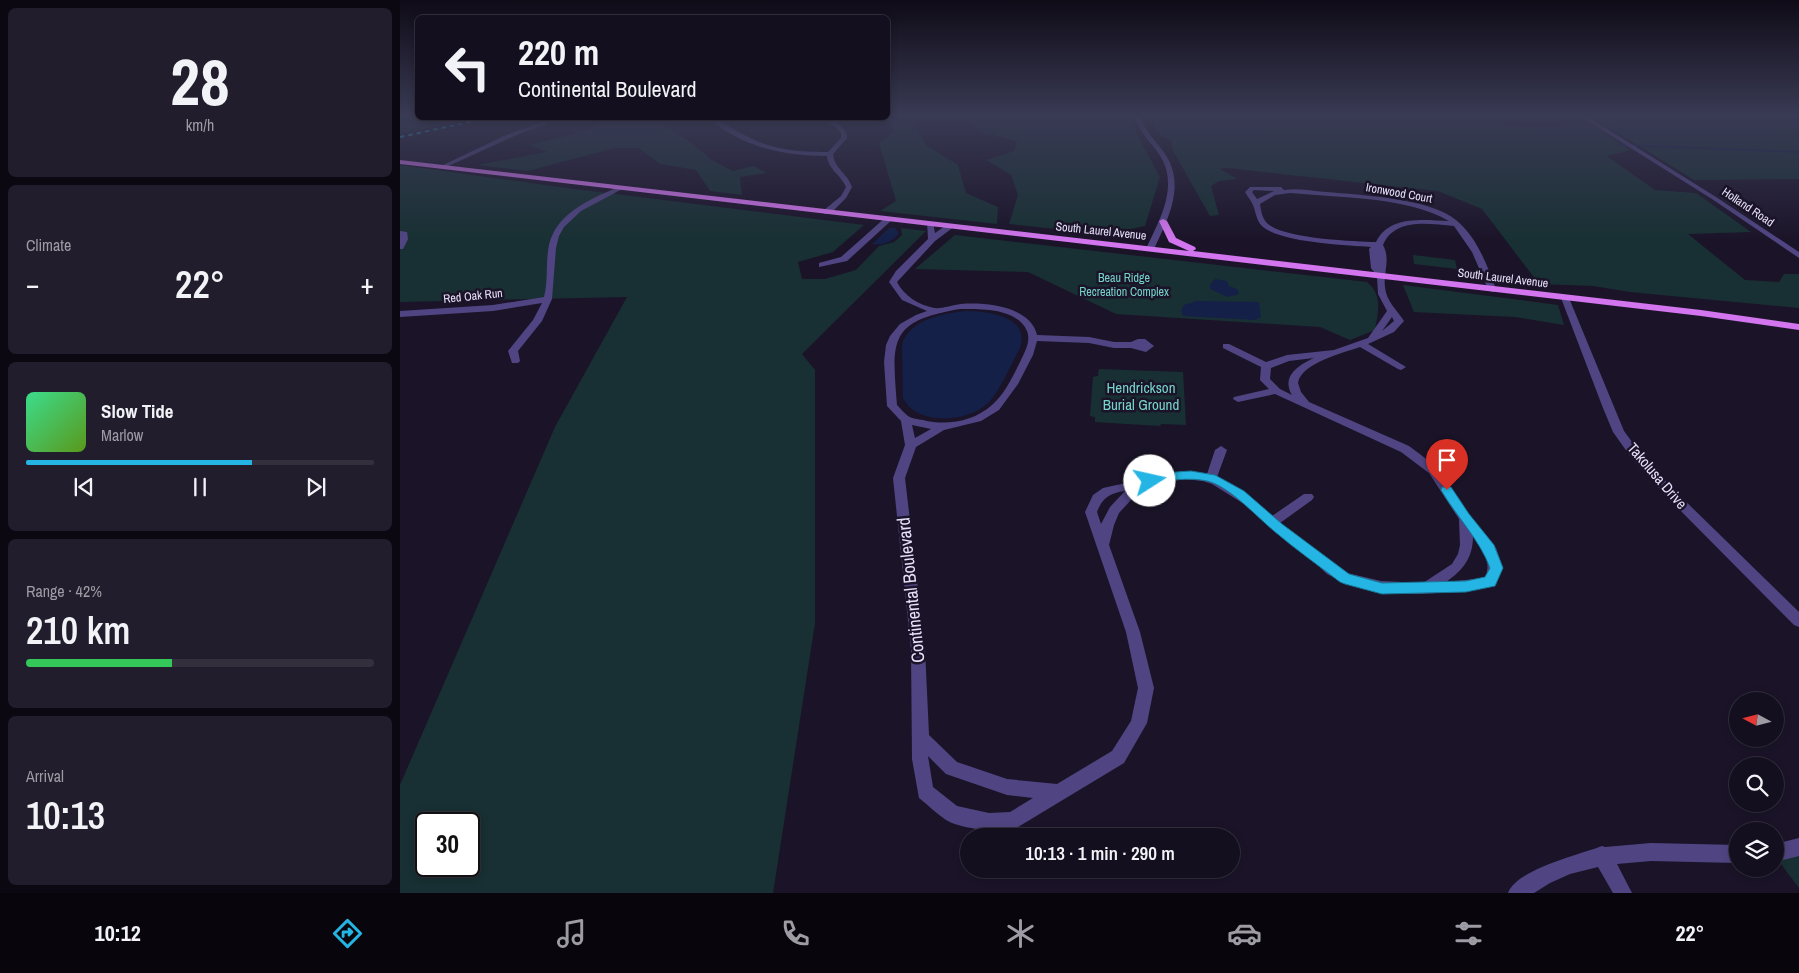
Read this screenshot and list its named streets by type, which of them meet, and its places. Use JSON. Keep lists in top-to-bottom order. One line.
{"streets":{"main road":["South Laurel Avenue"],"street":["Ironwood Court","Holland Road","Red Oak Run","Takolusa Drive","Continental Boulevard"]},"crossings":[["Ironwood Court","South Laurel Avenue"],["South Laurel Avenue","Takolusa Drive"]],"parks":["Beau Ridge Recreation Complex","Hendrickson Burial Ground"],"north":"left","page":{"tile":[["28","km/h"],"Climate",["Range · 42%","210 km"],["Arrival","10:13"]],"turn":["220 m","Continental Boulevard"],"heat":["−","22°","+"],"song":["Slow Tide","Marlow"],"limit":"30","trip":"10:13 · 1 min · 290 m","tabs":["10:12","22°"]}}
